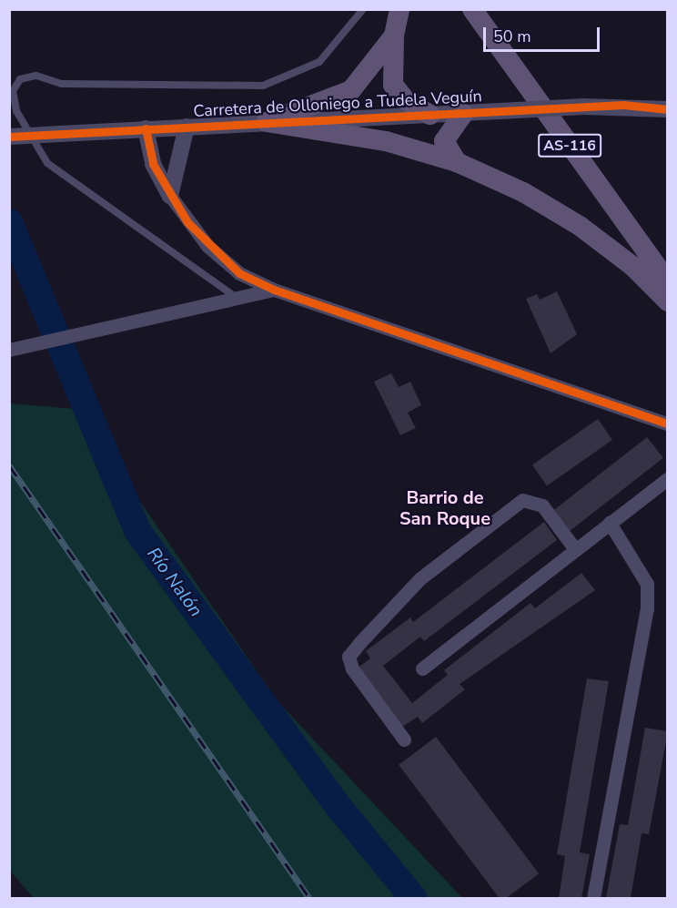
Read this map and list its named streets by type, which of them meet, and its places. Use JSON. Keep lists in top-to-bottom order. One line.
{"streets":{"main road":["AS-116"],"street":["Carretera de Olloniego a Tudela Veguín"]},"districts":["Barrio de San Roque"],"water":["Río Nalón"],"scale_bar":"50 m"}
